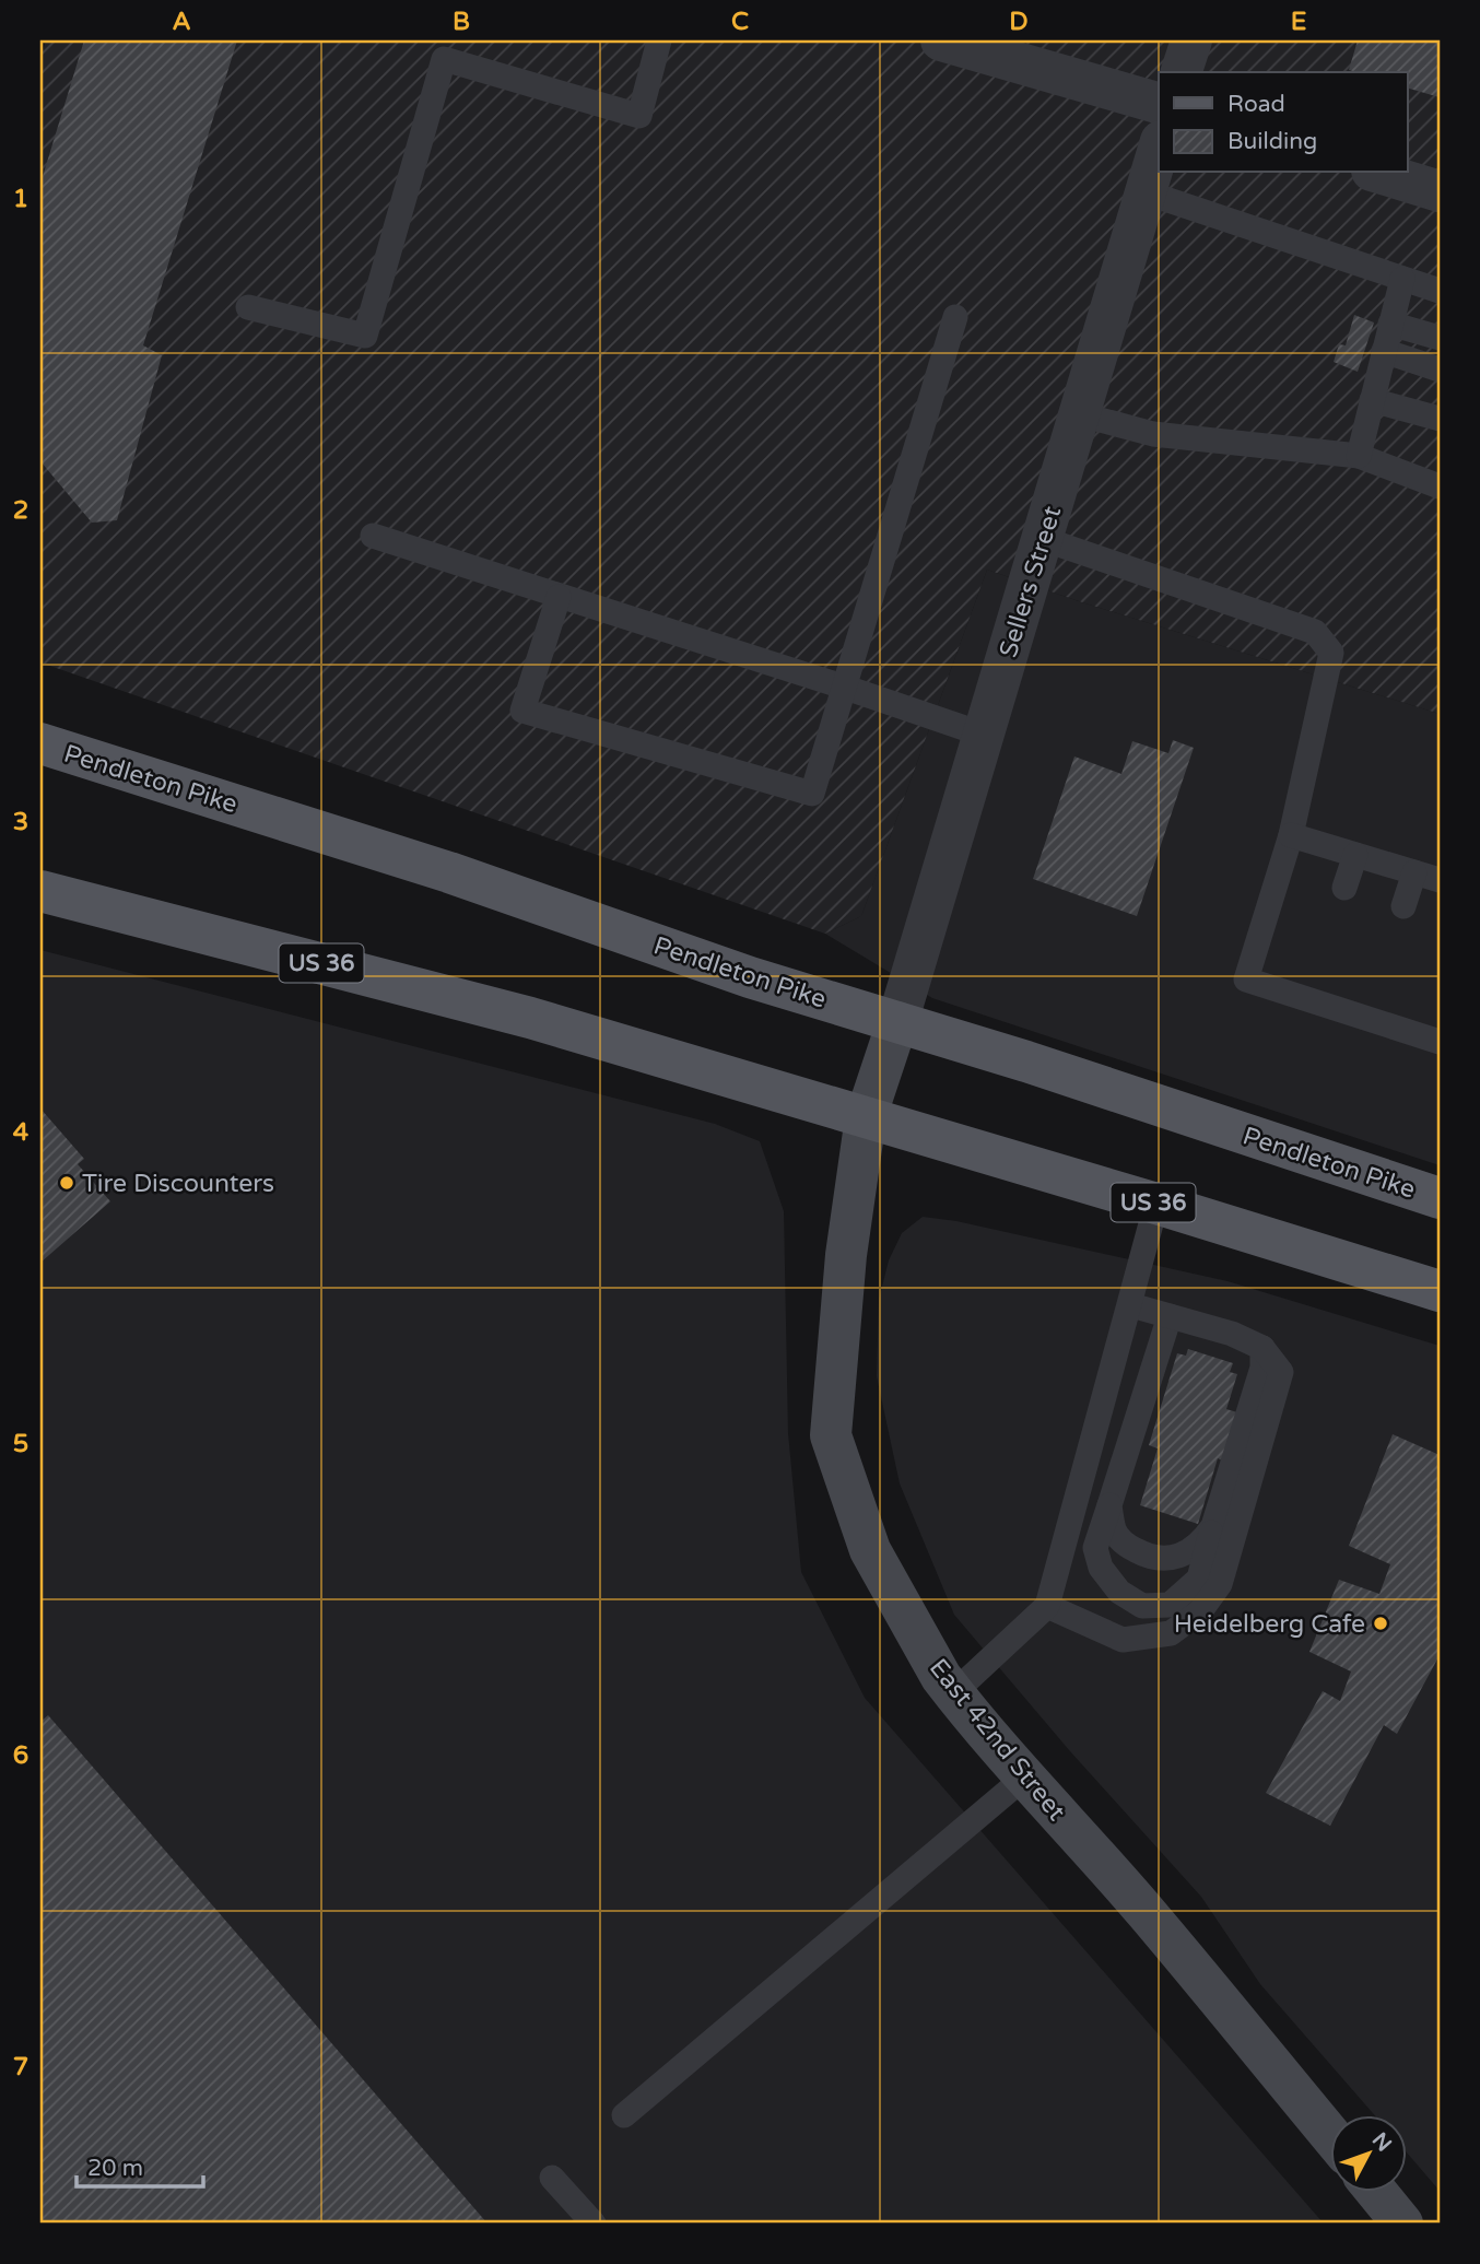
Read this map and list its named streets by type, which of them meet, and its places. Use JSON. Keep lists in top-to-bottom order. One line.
{"streets":{"main road":["Pendleton Pike","US 36"],"street":["Sellers Street","East 42nd Street"]},"crossings":[["Sellers Street","Pendleton Pike"],["Sellers Street","East 42nd Street"],["Pendleton Pike","East 42nd Street"],["US 36","East 42nd Street"]],"places":["Tire Discounters","Heidelberg Cafe"],"legend":["Road","Building"],"scale_bar":"20 m","north":"top right","grid":{"columns":["A","B","C","D","E"],"rows":["1","2","3","4","5","6","7"]}}
